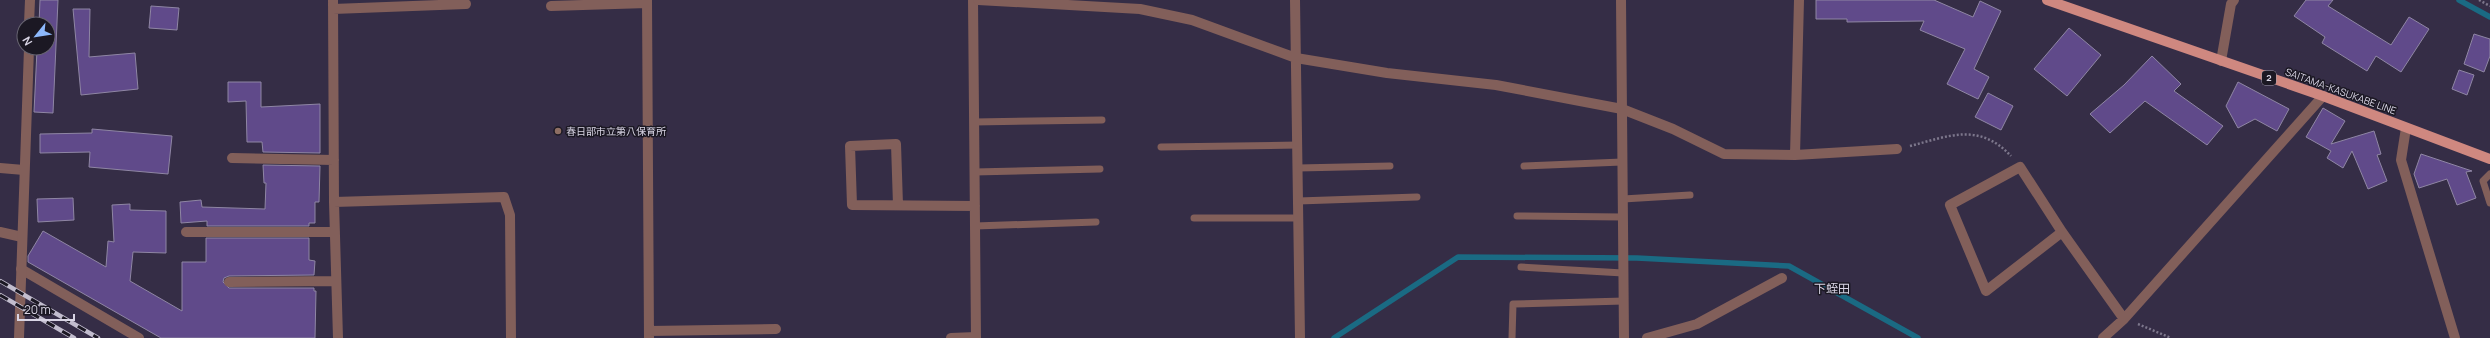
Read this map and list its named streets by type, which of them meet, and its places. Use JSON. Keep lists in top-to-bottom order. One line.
{"streets":{"main road":["2","SAITAMA-KASUKABE LINE"]},"districts":["下蛭田"],"places":["春日部市立第八保育所"],"scale_bar":"20 m","north":"bottom left"}
